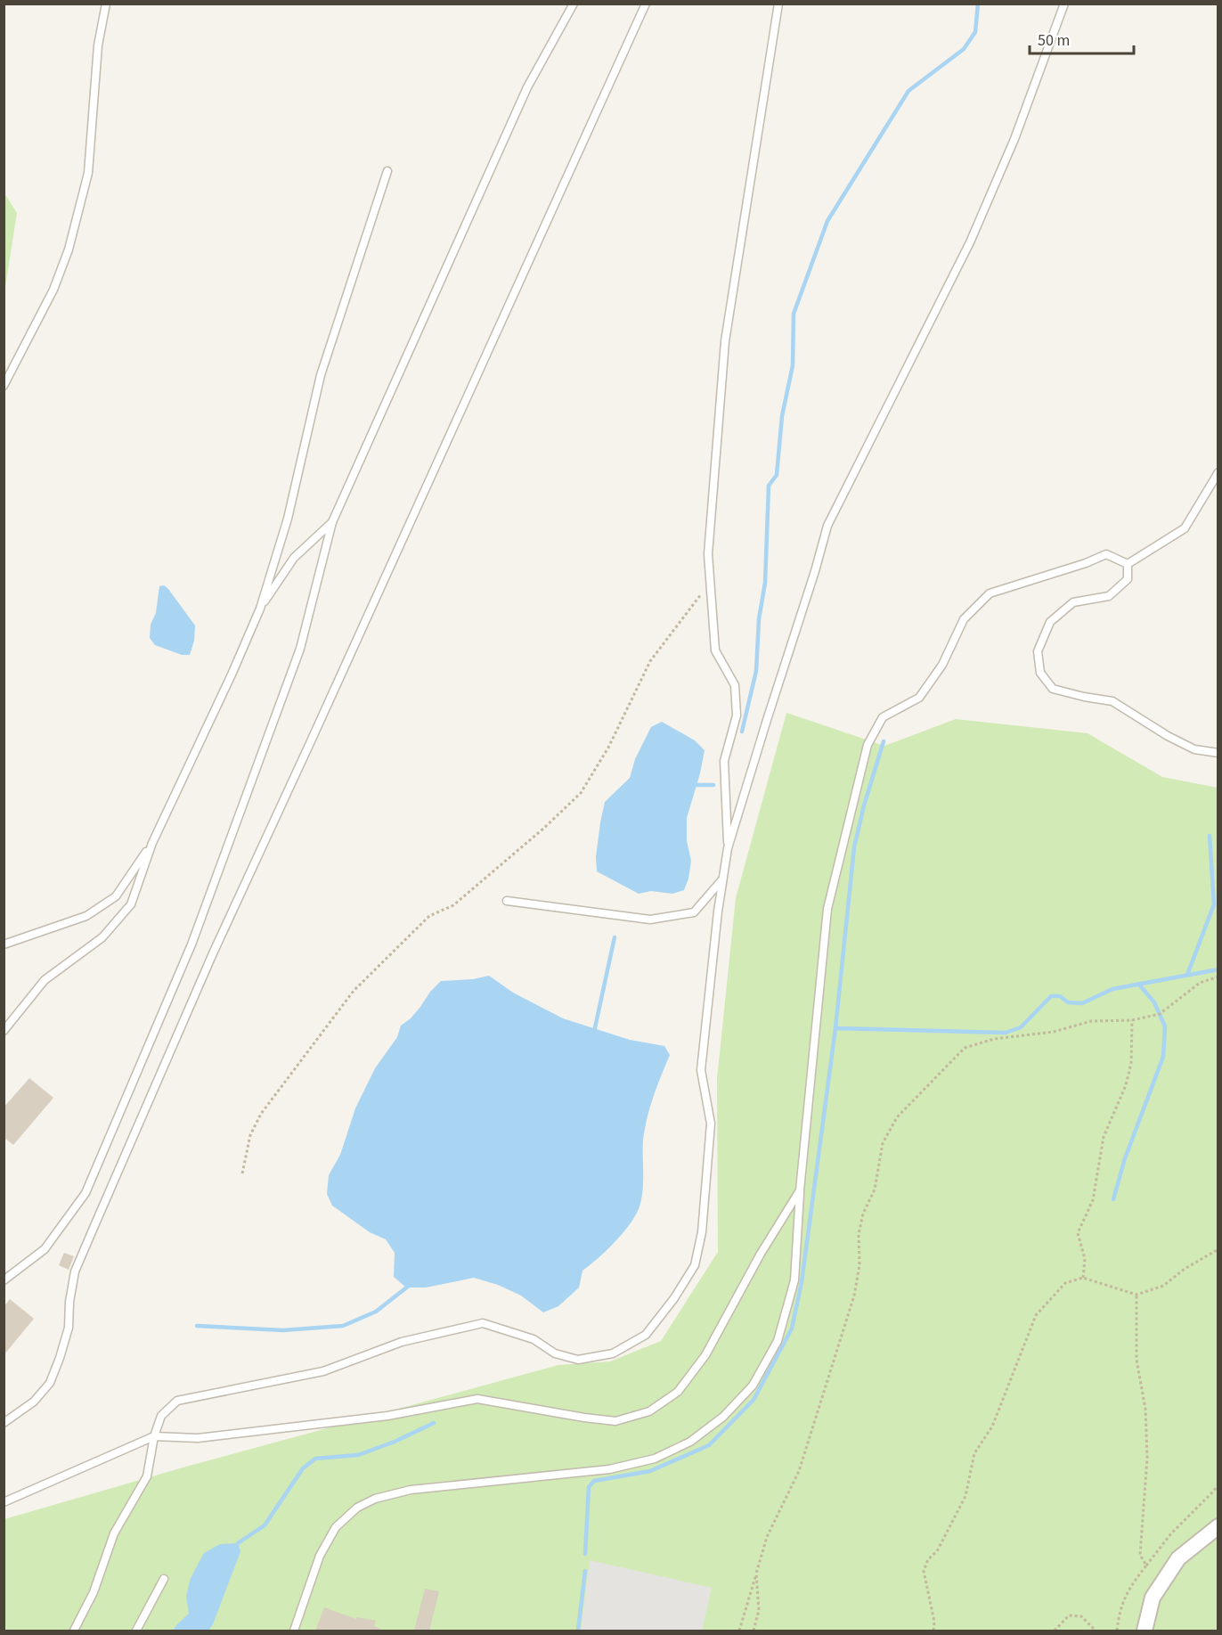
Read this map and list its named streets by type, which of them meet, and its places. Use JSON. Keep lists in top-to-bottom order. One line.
{"scale_bar":"50 m"}
